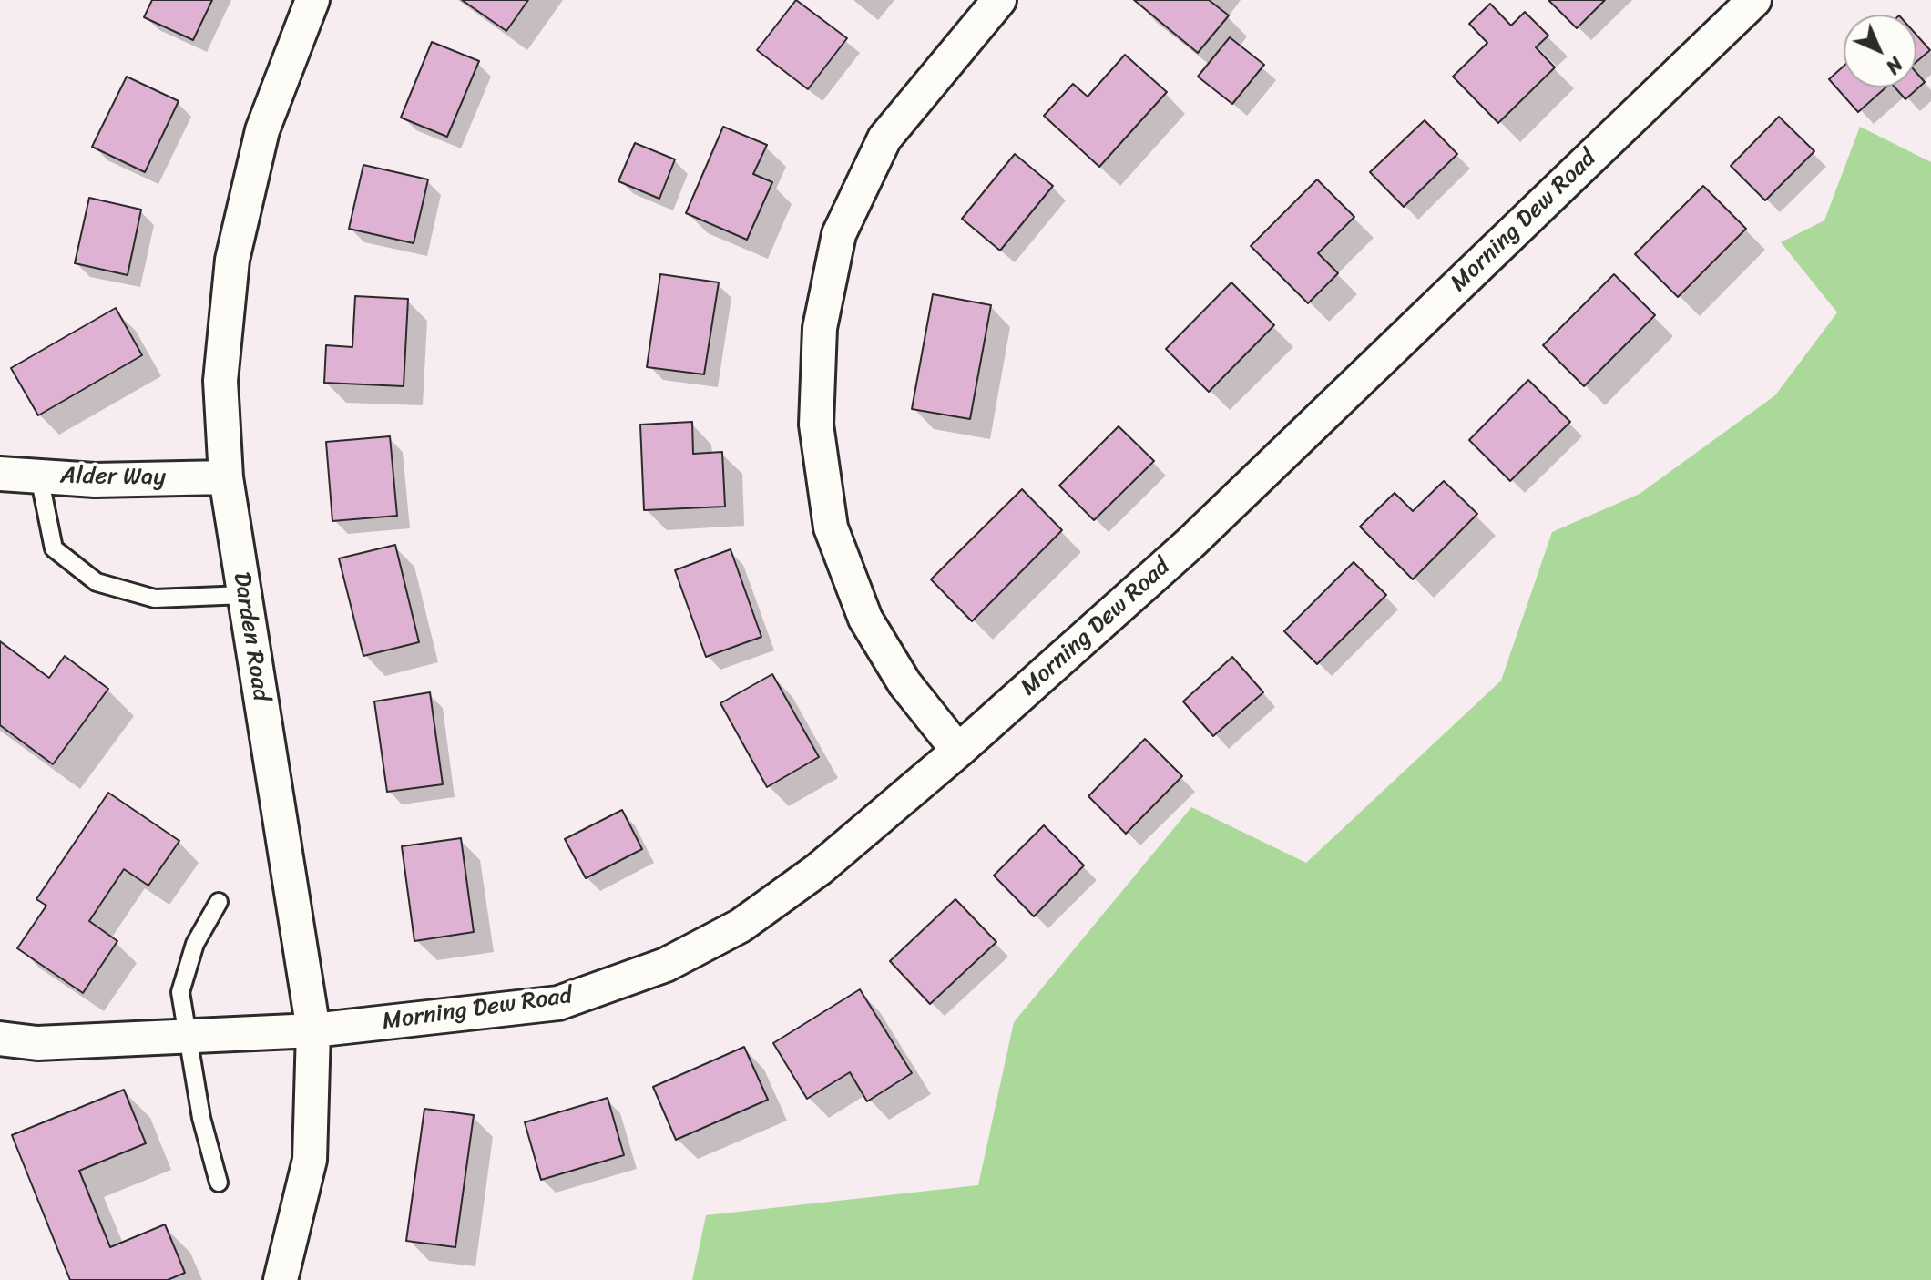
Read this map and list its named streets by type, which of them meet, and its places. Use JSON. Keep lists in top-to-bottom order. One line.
{"streets":{"street":["Morning Dew Road","Alder Way","Darden Road"]},"crossings":[["Morning Dew Road","Darden Road"],["Alder Way","Darden Road"]],"north":"bottom right"}
